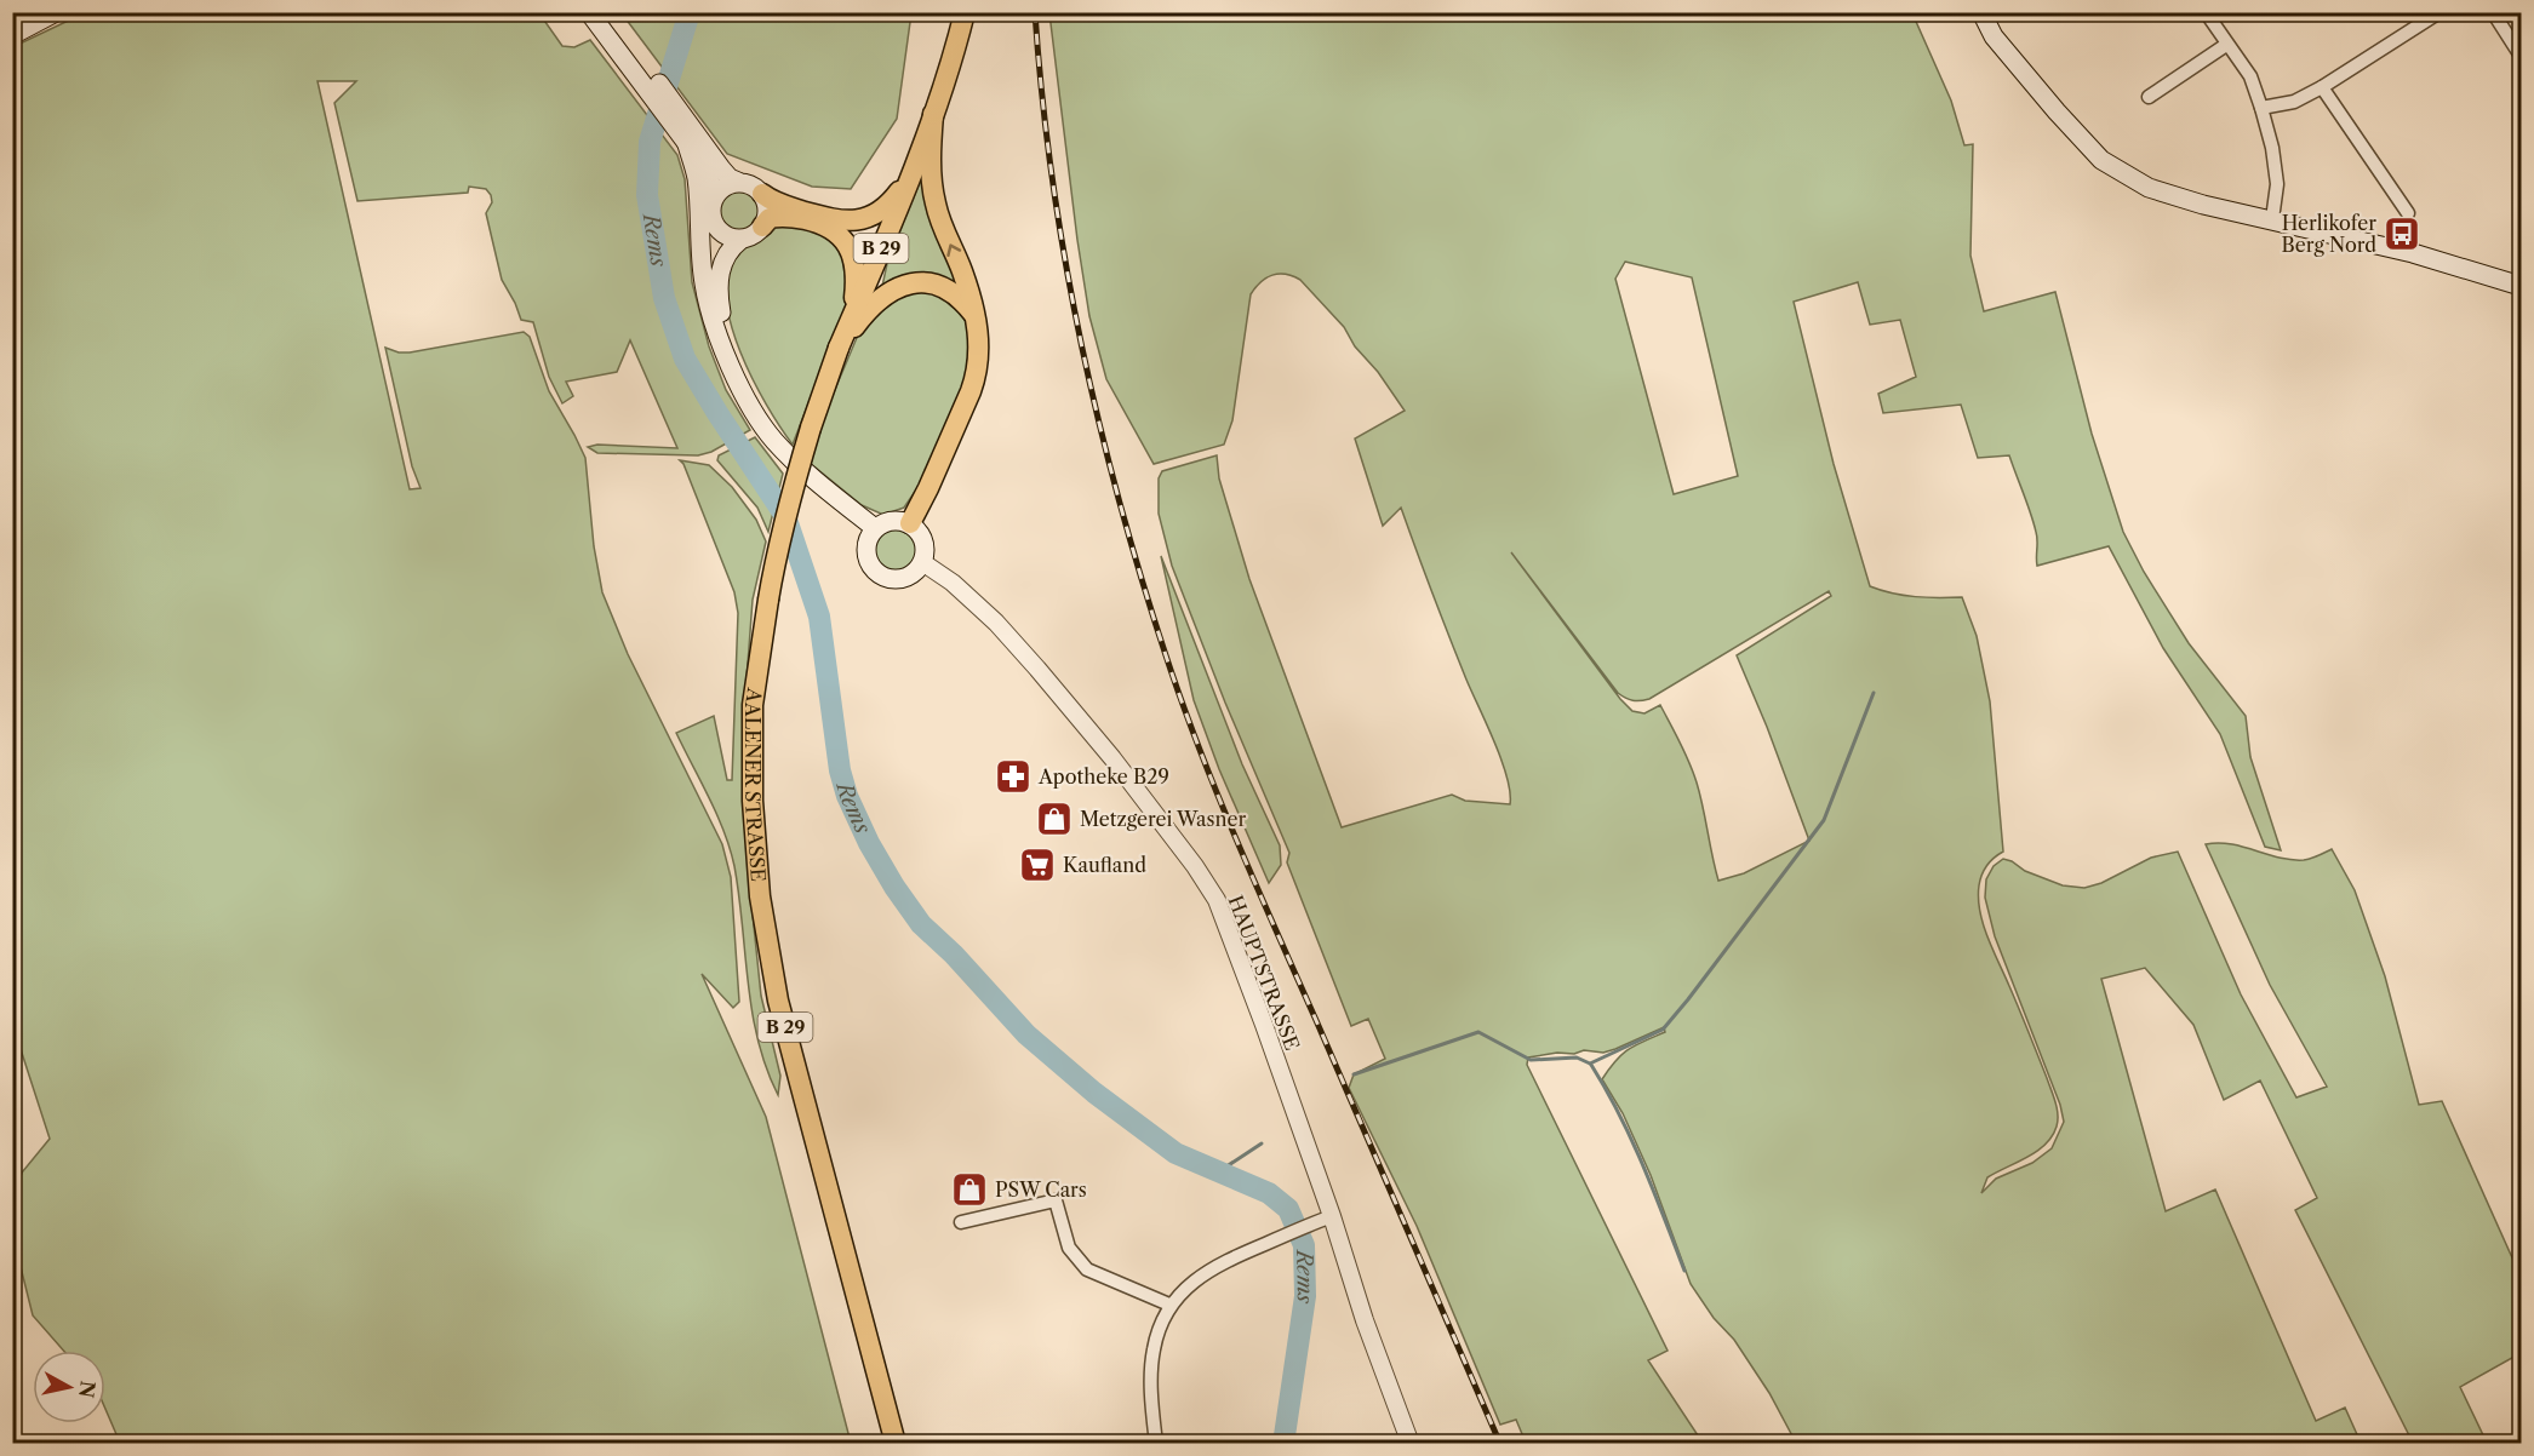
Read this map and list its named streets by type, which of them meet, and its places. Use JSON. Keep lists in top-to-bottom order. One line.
{"streets":{"main road":["B 29","AALENER STRASSE"],"street":["HAUPTSTRASSE"]},"water":["Rems"],"places":{"bus stop":["Herlikofer Berg Nord"],"pharmacy":["Apotheke B29"],"shop":["Metzgerei Wasner","PSW Cars"],"supermarket":["Kaufland"]},"north":"right"}
